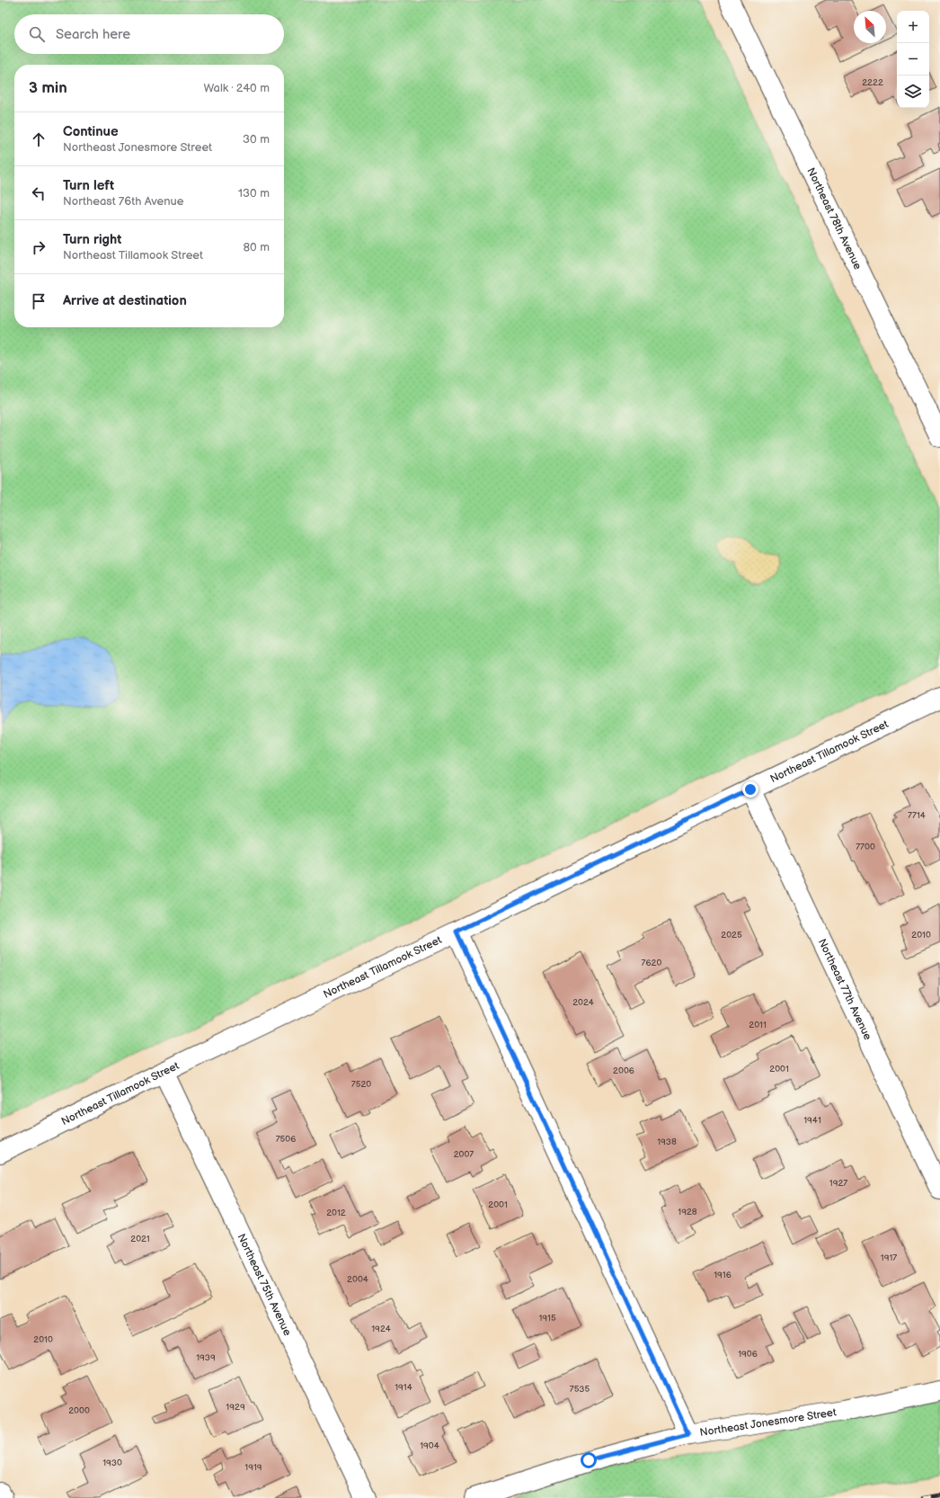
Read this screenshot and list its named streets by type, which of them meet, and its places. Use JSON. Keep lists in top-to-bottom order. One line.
{"streets":{"street":["Northeast 78th Avenue","Northeast Tillamook Street","Northeast 77th Avenue","Northeast 75th Avenue","Northeast Jonesmore Street"]},"crossings":[["Northeast Tillamook Street","Northeast 77th Avenue"],["Northeast Tillamook Street","Northeast 75th Avenue"]],"house_numbers":["2222","7714","7700","2025","2010","7620","2024","2011","2001","2006","7520","1941","7506","1938","2007","1927","2001","1928","2012","2021","1917","1916","2004","1915","1924","2010","1906","1939","1914","7535","1929","2000","1904","1930","1919"],"north":"top left","page":{"map_buttons":["+","−"],"search":"Search here","heading":["3 min","Walk · 240 m"],"list":[["Continue","Northeast Jonesmore Street","30 m"],["Turn left","Northeast 76th Avenue","130 m"],["Turn right","Northeast Tillamook Street","80 m"],"Arrive at destination"]}}
